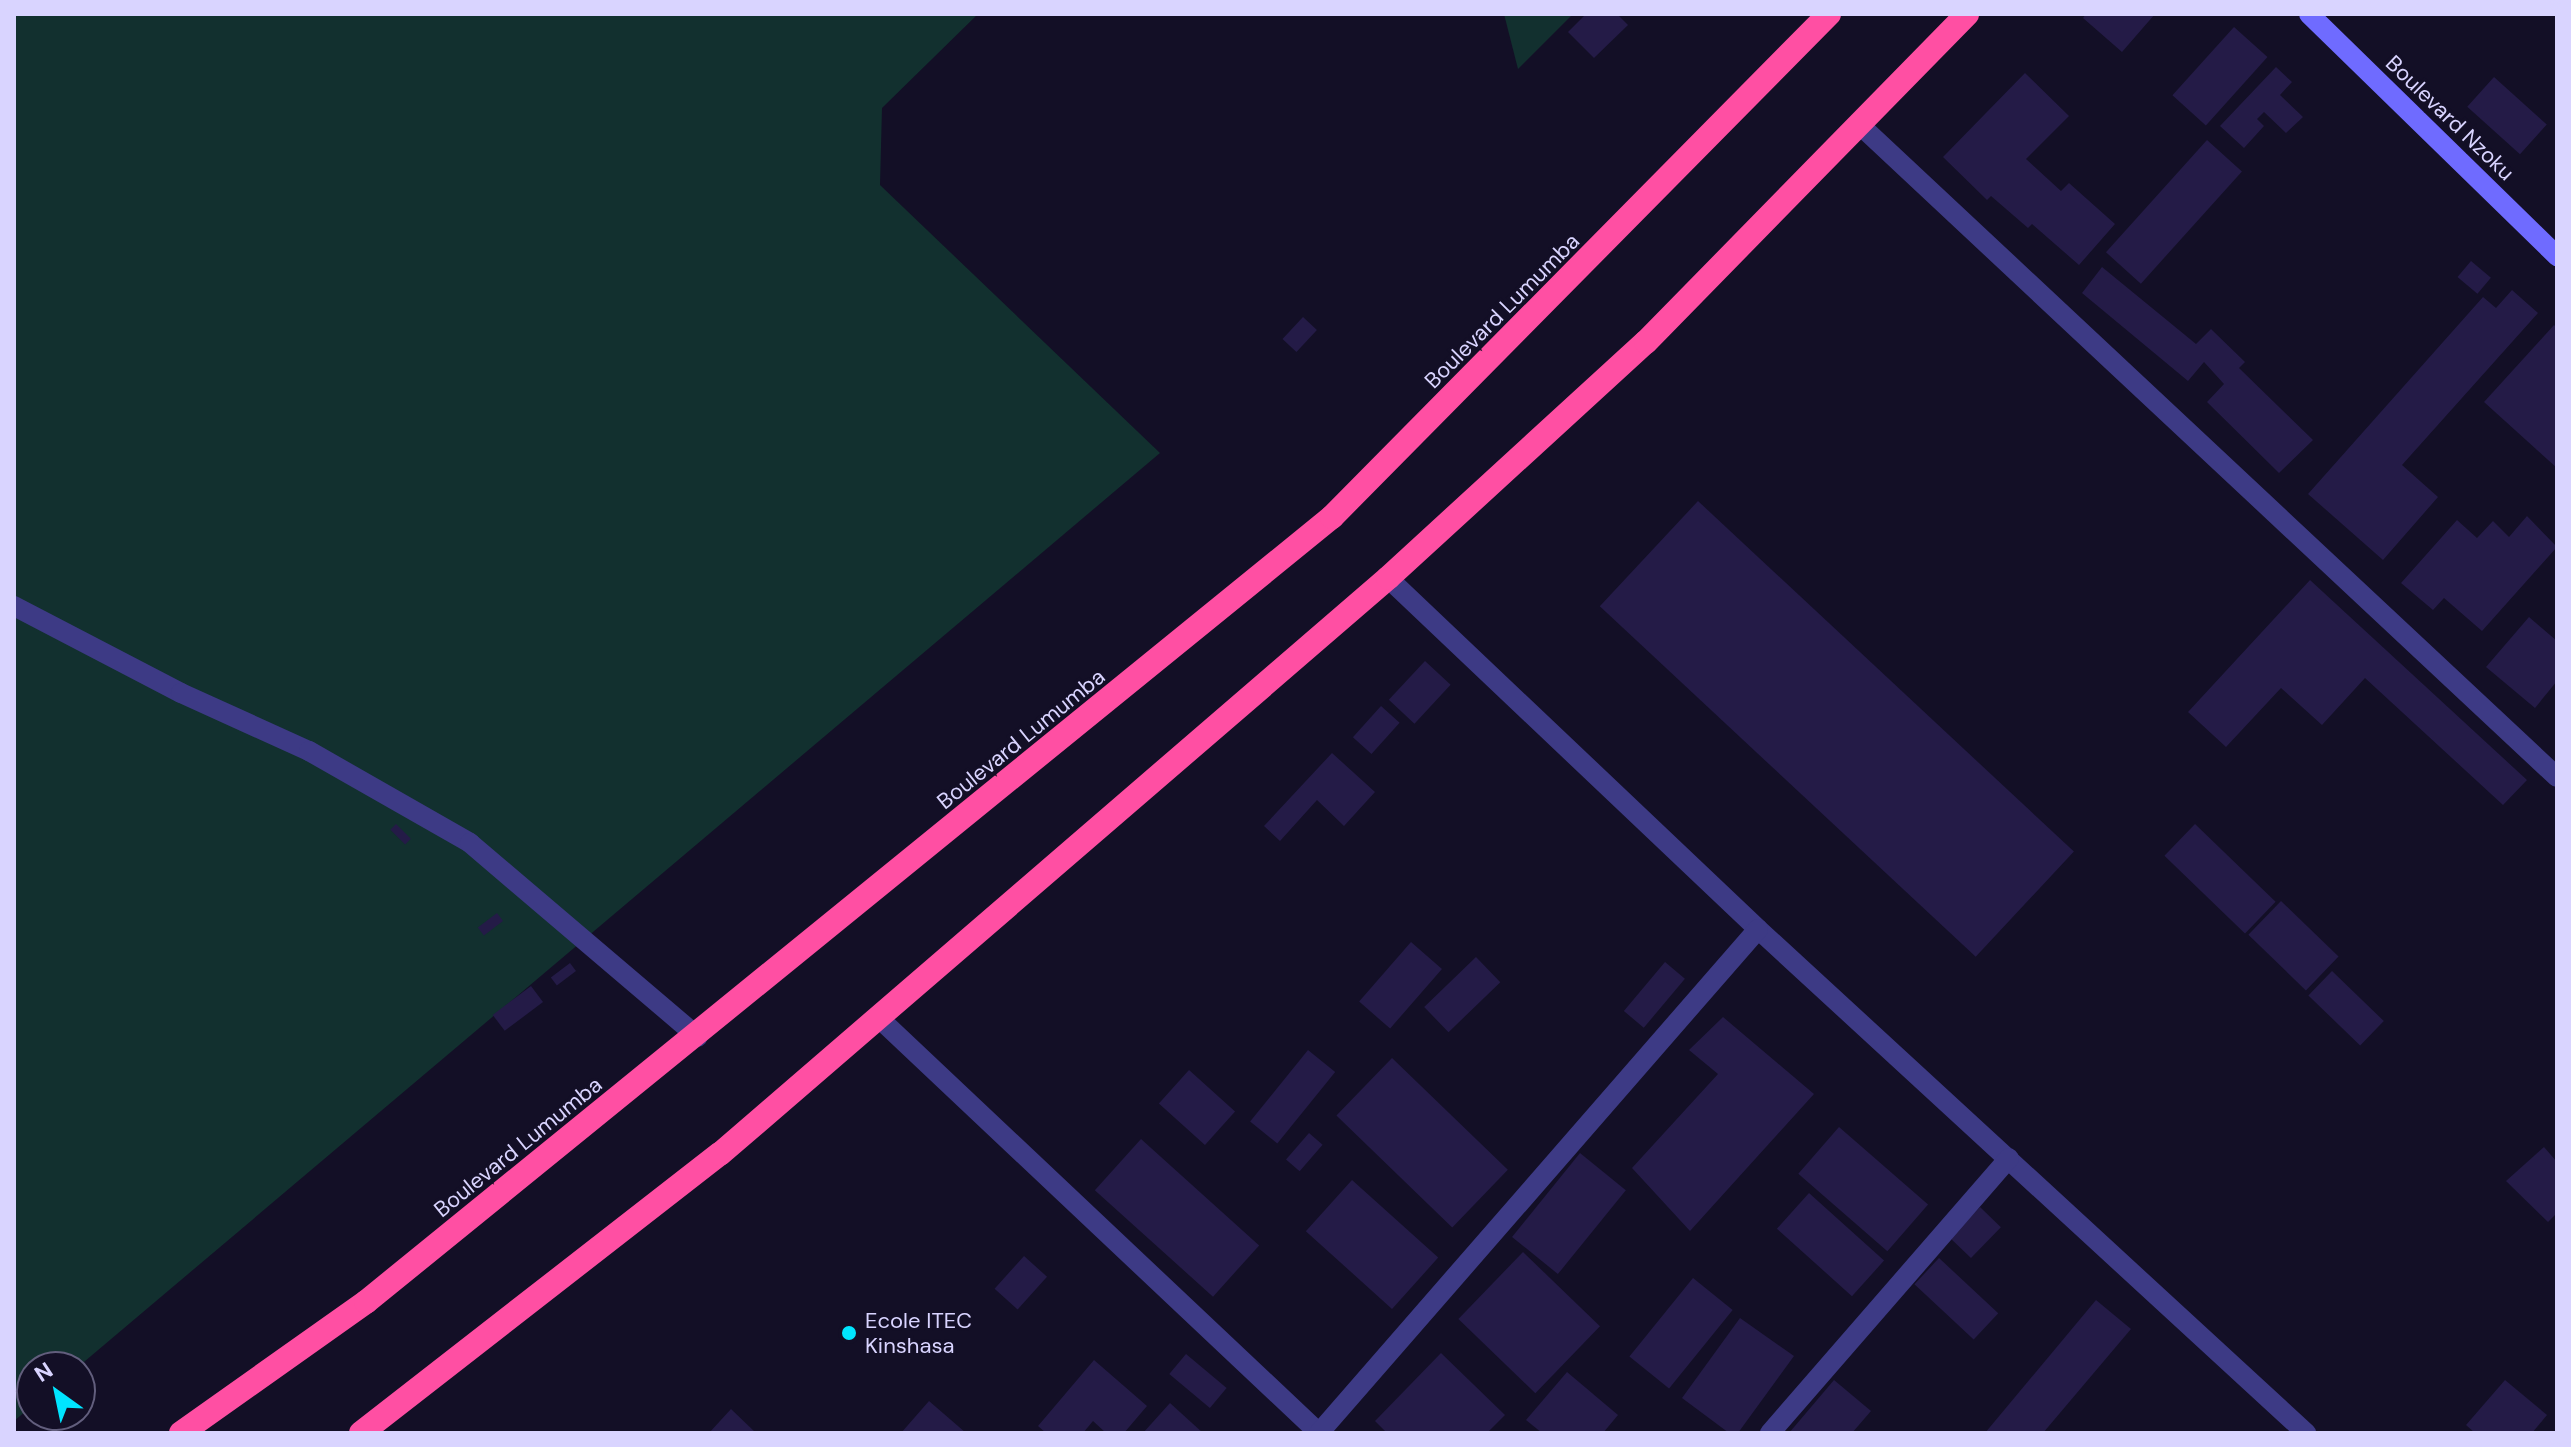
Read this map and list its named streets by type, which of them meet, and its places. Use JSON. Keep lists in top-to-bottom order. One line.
{"streets":{"highway":["Boulevard Lumumba"],"street":["Boulevard Nzoku"]},"places":["Ecole ITEC Kinshasa"],"north":"top left"}
